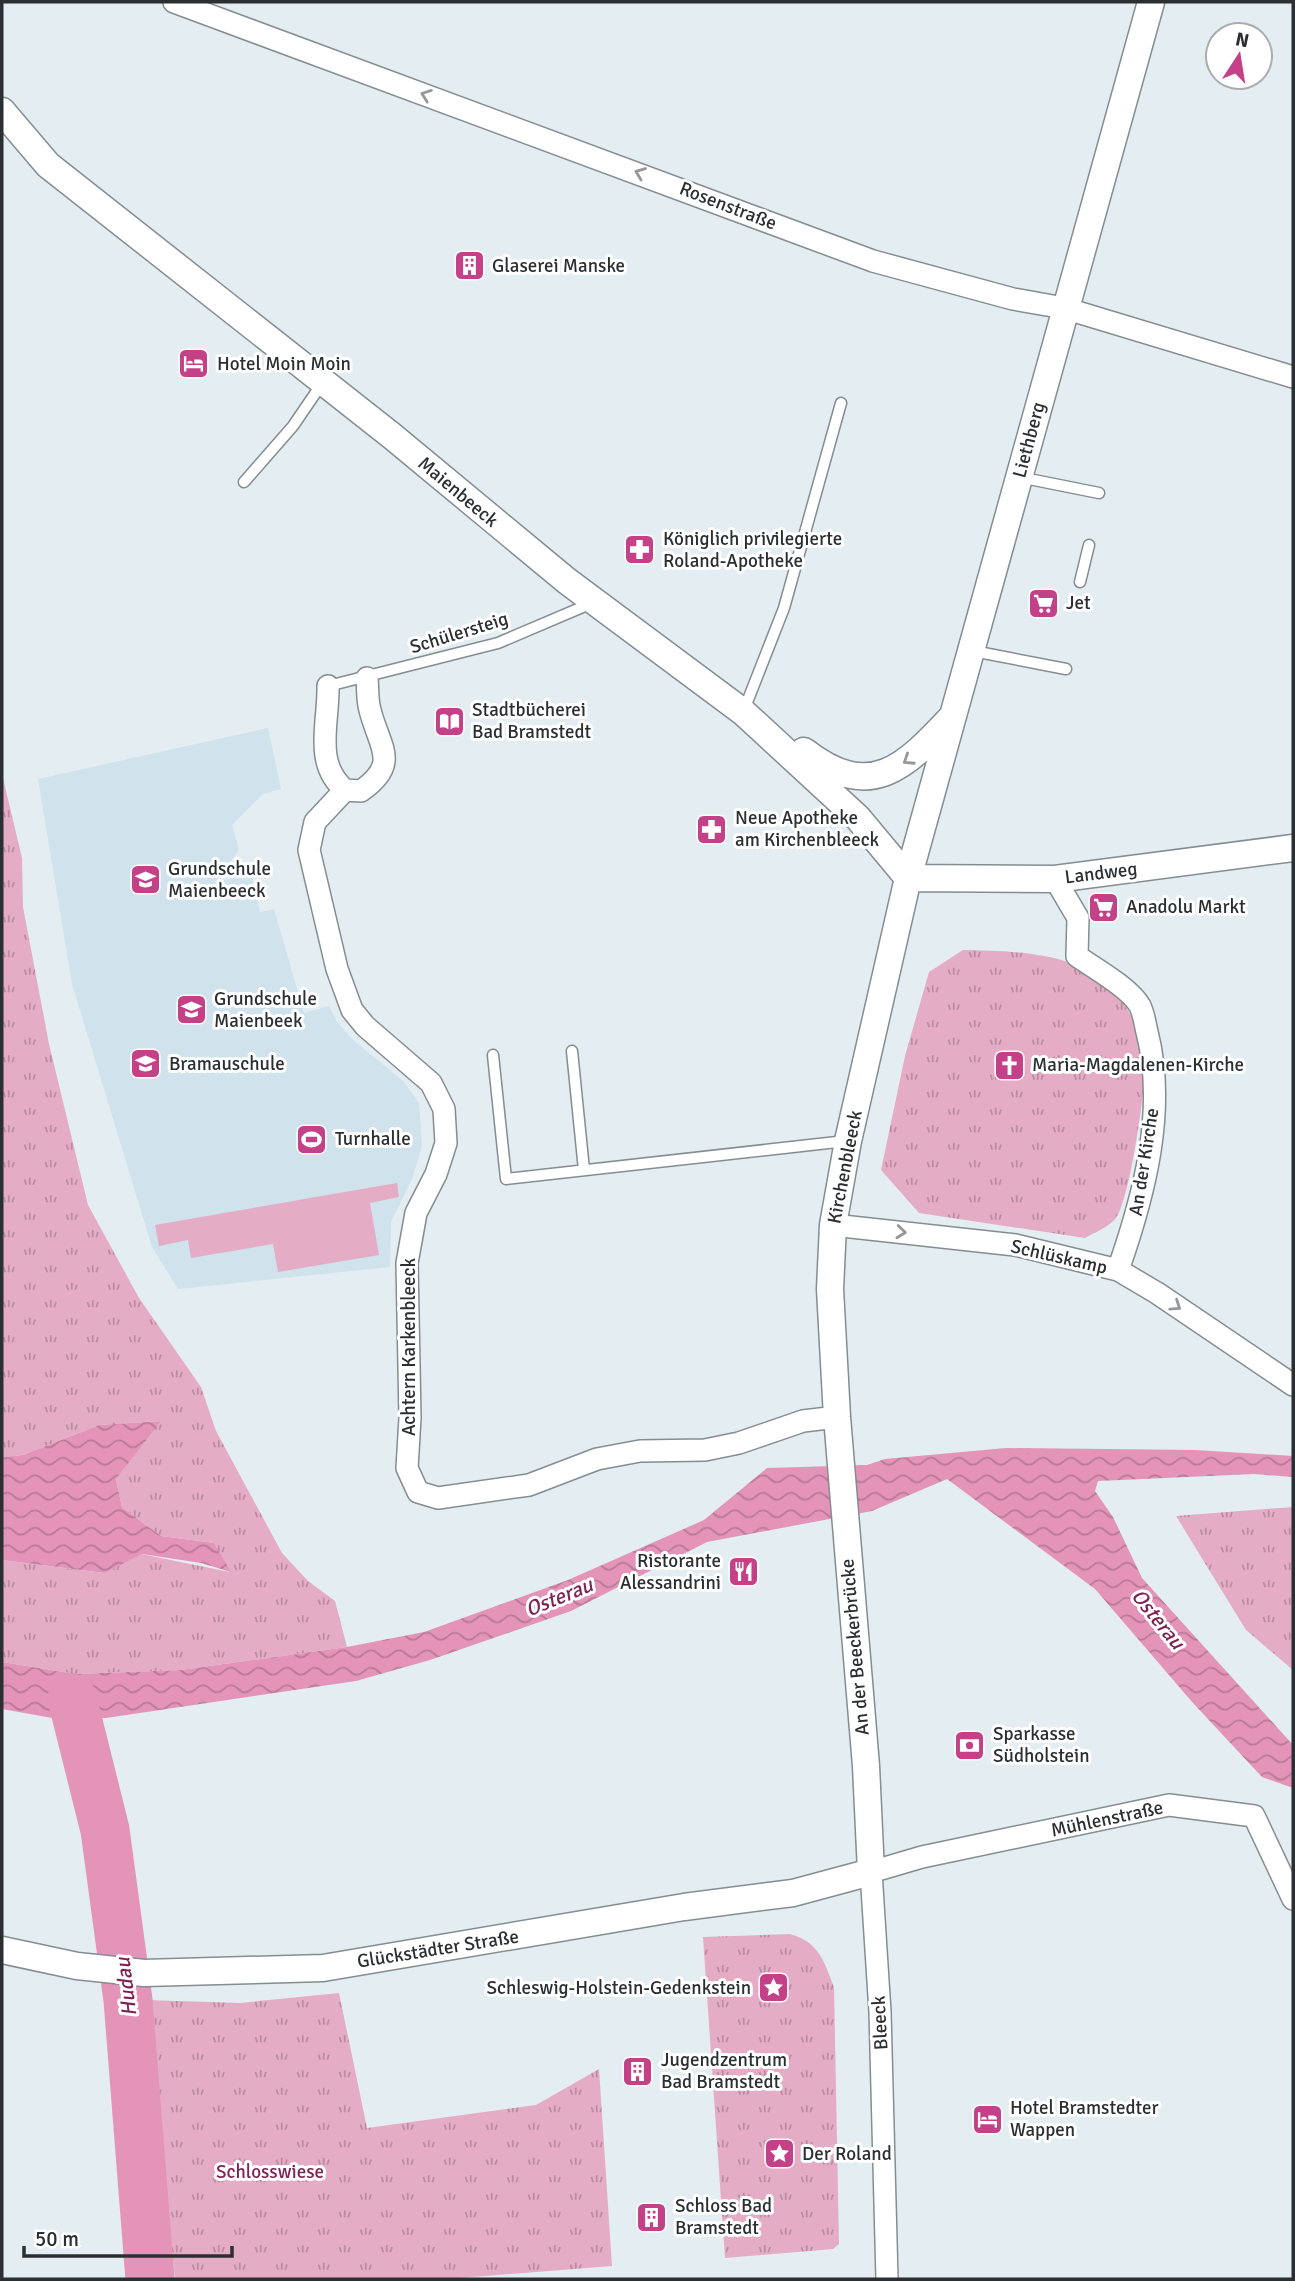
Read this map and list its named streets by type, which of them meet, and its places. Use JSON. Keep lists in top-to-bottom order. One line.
{"streets":{"street":["Rosenstraße","Liethberg","Maienbeeck","Landweg","An der Kirche","Kirchenbleeck","Schlüskamp","Achtern Karkenbleeck","An der Beeckerbrücke","Mühlenstraße","Glückstädter Straße","Bleeck"],"lane":["Schülersteig"]},"crossings":[["Rosenstraße","Liethberg"],["Liethberg","Maienbeeck"],["Liethberg","Landweg"],["Liethberg","Kirchenbleeck"],["Maienbeeck","Schülersteig"],["Maienbeeck","Landweg"],["Maienbeeck","Kirchenbleeck"],["Schülersteig","Achtern Karkenbleeck"],["Landweg","An der Kirche"],["Landweg","Kirchenbleeck"],["An der Kirche","Schlüskamp"],["Kirchenbleeck","Schlüskamp"],["Kirchenbleeck","Achtern Karkenbleeck"],["Kirchenbleeck","An der Beeckerbrücke"],["An der Beeckerbrücke","Bleeck"],["Mühlenstraße","Glückstädter Straße"],["Mühlenstraße","Bleeck"],["Glückstädter Straße","Bleeck"]],"one_way":["Rosenstraße","Schlüskamp"],"water":["Osterau","Hudau"],"parks":["Schlosswiese"],"places":{"building":["Glaserei Manske","Jugendzentrum Bad Bramstedt","Schloss Bad Bramstedt"],"hotel":["Hotel Moin Moin","Hotel Bramstedter Wappen"],"pharmacy":["Königlich privilegierte Roland-Apotheke","Neue Apotheke am Kirchenbleeck"],"supermarket":["Jet","Anadolu Markt"],"library":["Stadtbücherei Bad Bramstedt"],"school or university":["Grundschule Maienbeeck","Grundschule Maienbeek","Bramauschule"],"church":["Maria-Magdalenen-Kirche"],"sports":["Turnhalle"],"restaurant":["Ristorante Alessandrini"],"bank":["Sparkasse Südholstein"],"place":["Schleswig-Holstein-Gedenkstein","Der Roland"]},"scale_bar":"50 m","north":"top"}
